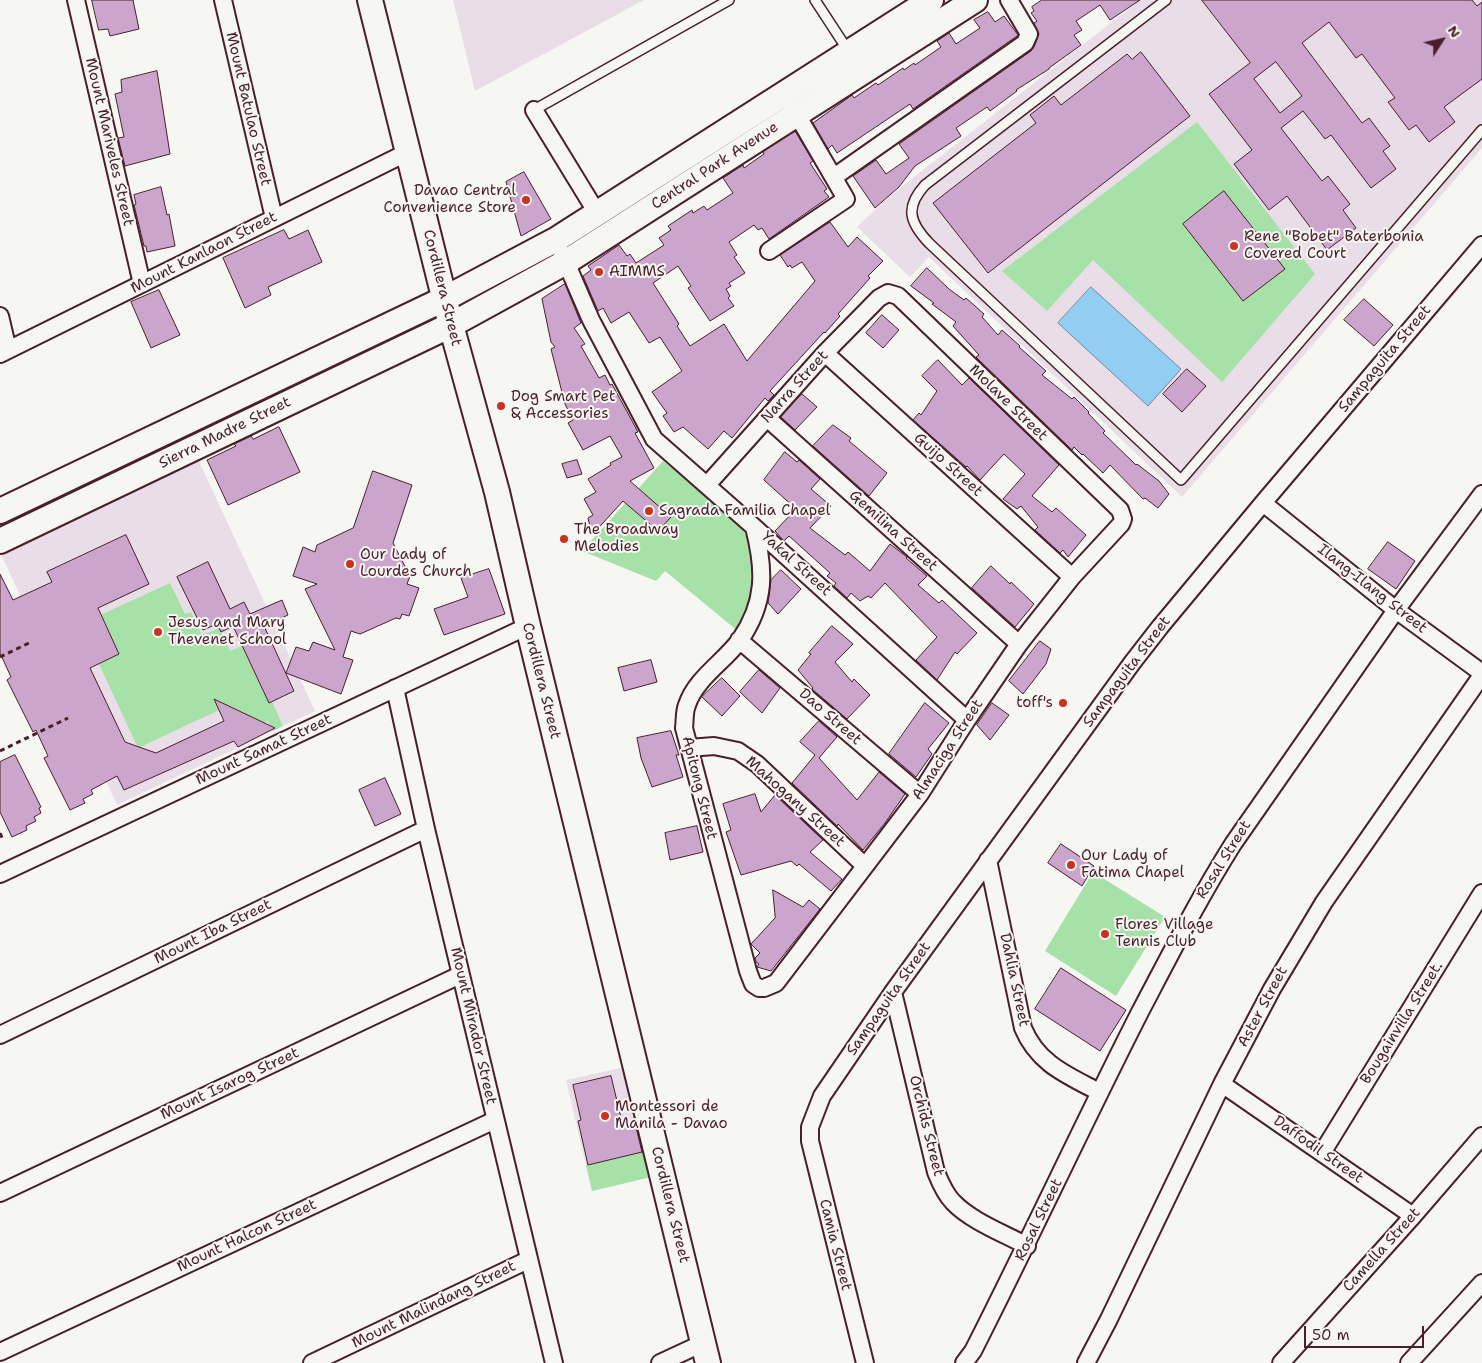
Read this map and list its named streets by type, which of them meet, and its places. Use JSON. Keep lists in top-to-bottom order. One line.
{"streets":{"street":["Mount Batulao Street","Mount Mariveles Street","Central Park Avenue","Mount Kanlaon Street","Cordillera Street","Sampaguita Street","Narra Street","Molave Street","Sierra Madre Street","Guijo Street","Gemilina Street","Yakal Street","Ilang-Ilang Street","Dao Street","Mount Samat Street","Almaciga Street","Apitong Street","Mahogany Street","Rosal Street","Mount Iba Street","Dahlia Street","Aster Street","Bougainvilla Street.","Mount Mirador Street","Mount Isarog Street","Orchids Street","Daffodil Street","Mount Halcon Street","Camia Street","Camella Street","Mount Malindang Street"]},"crossings":[["Mount Batulao Street","Mount Kanlaon Street"],["Mount Mariveles Street","Mount Kanlaon Street"],["Central Park Avenue","Cordillera Street"],["Central Park Avenue","Sierra Madre Street"],["Central Park Avenue","Yakal Street"],["Mount Kanlaon Street","Cordillera Street"],["Cordillera Street","Sierra Madre Street"],["Cordillera Street","Mount Samat Street"],["Sampaguita Street","Ilang-Ilang Street"],["Sampaguita Street","Dahlia Street"],["Sampaguita Street","Orchids Street"],["Sampaguita Street","Camia Street"],["Narra Street","Molave Street"],["Narra Street","Guijo Street"],["Narra Street","Gemilina Street"],["Narra Street","Yakal Street"],["Molave Street","Almaciga Street"],["Guijo Street","Almaciga Street"],["Gemilina Street","Almaciga Street"],["Yakal Street","Almaciga Street"],["Yakal Street","Apitong Street"],["Ilang-Ilang Street","Rosal Street"],["Ilang-Ilang Street","Aster Street"],["Dao Street","Almaciga Street"],["Dao Street","Apitong Street"],["Mount Samat Street","Mount Mirador Street"],["Almaciga Street","Apitong Street"],["Almaciga Street","Mahogany Street"],["Apitong Street","Mahogany Street"],["Rosal Street","Dahlia Street"],["Rosal Street","Orchids Street"],["Mount Iba Street","Mount Mirador Street"],["Aster Street","Daffodil Street"],["Bougainvilla Street.","Daffodil Street"],["Mount Mirador Street","Mount Isarog Street"],["Mount Mirador Street","Mount Halcon Street"],["Mount Mirador Street","Mount Malindang Street"],["Daffodil Street","Camella Street"]],"places":["Davao Central Convenience Store","Rene \"Bobet\" Baterbonia Covered Court","AIMMS","Dog Smart Pet & Accessories","Sagrada Familia Chapel","The Broadway Melodies","Our Lady of Lourdes Church","Jesus and Mary Thevenet School","toff's","Our Lady of Fatima Chapel","Flores Village Tennis Club","Montessori de Manila - Davao"],"scale_bar":"50 m","north":"top right"}
